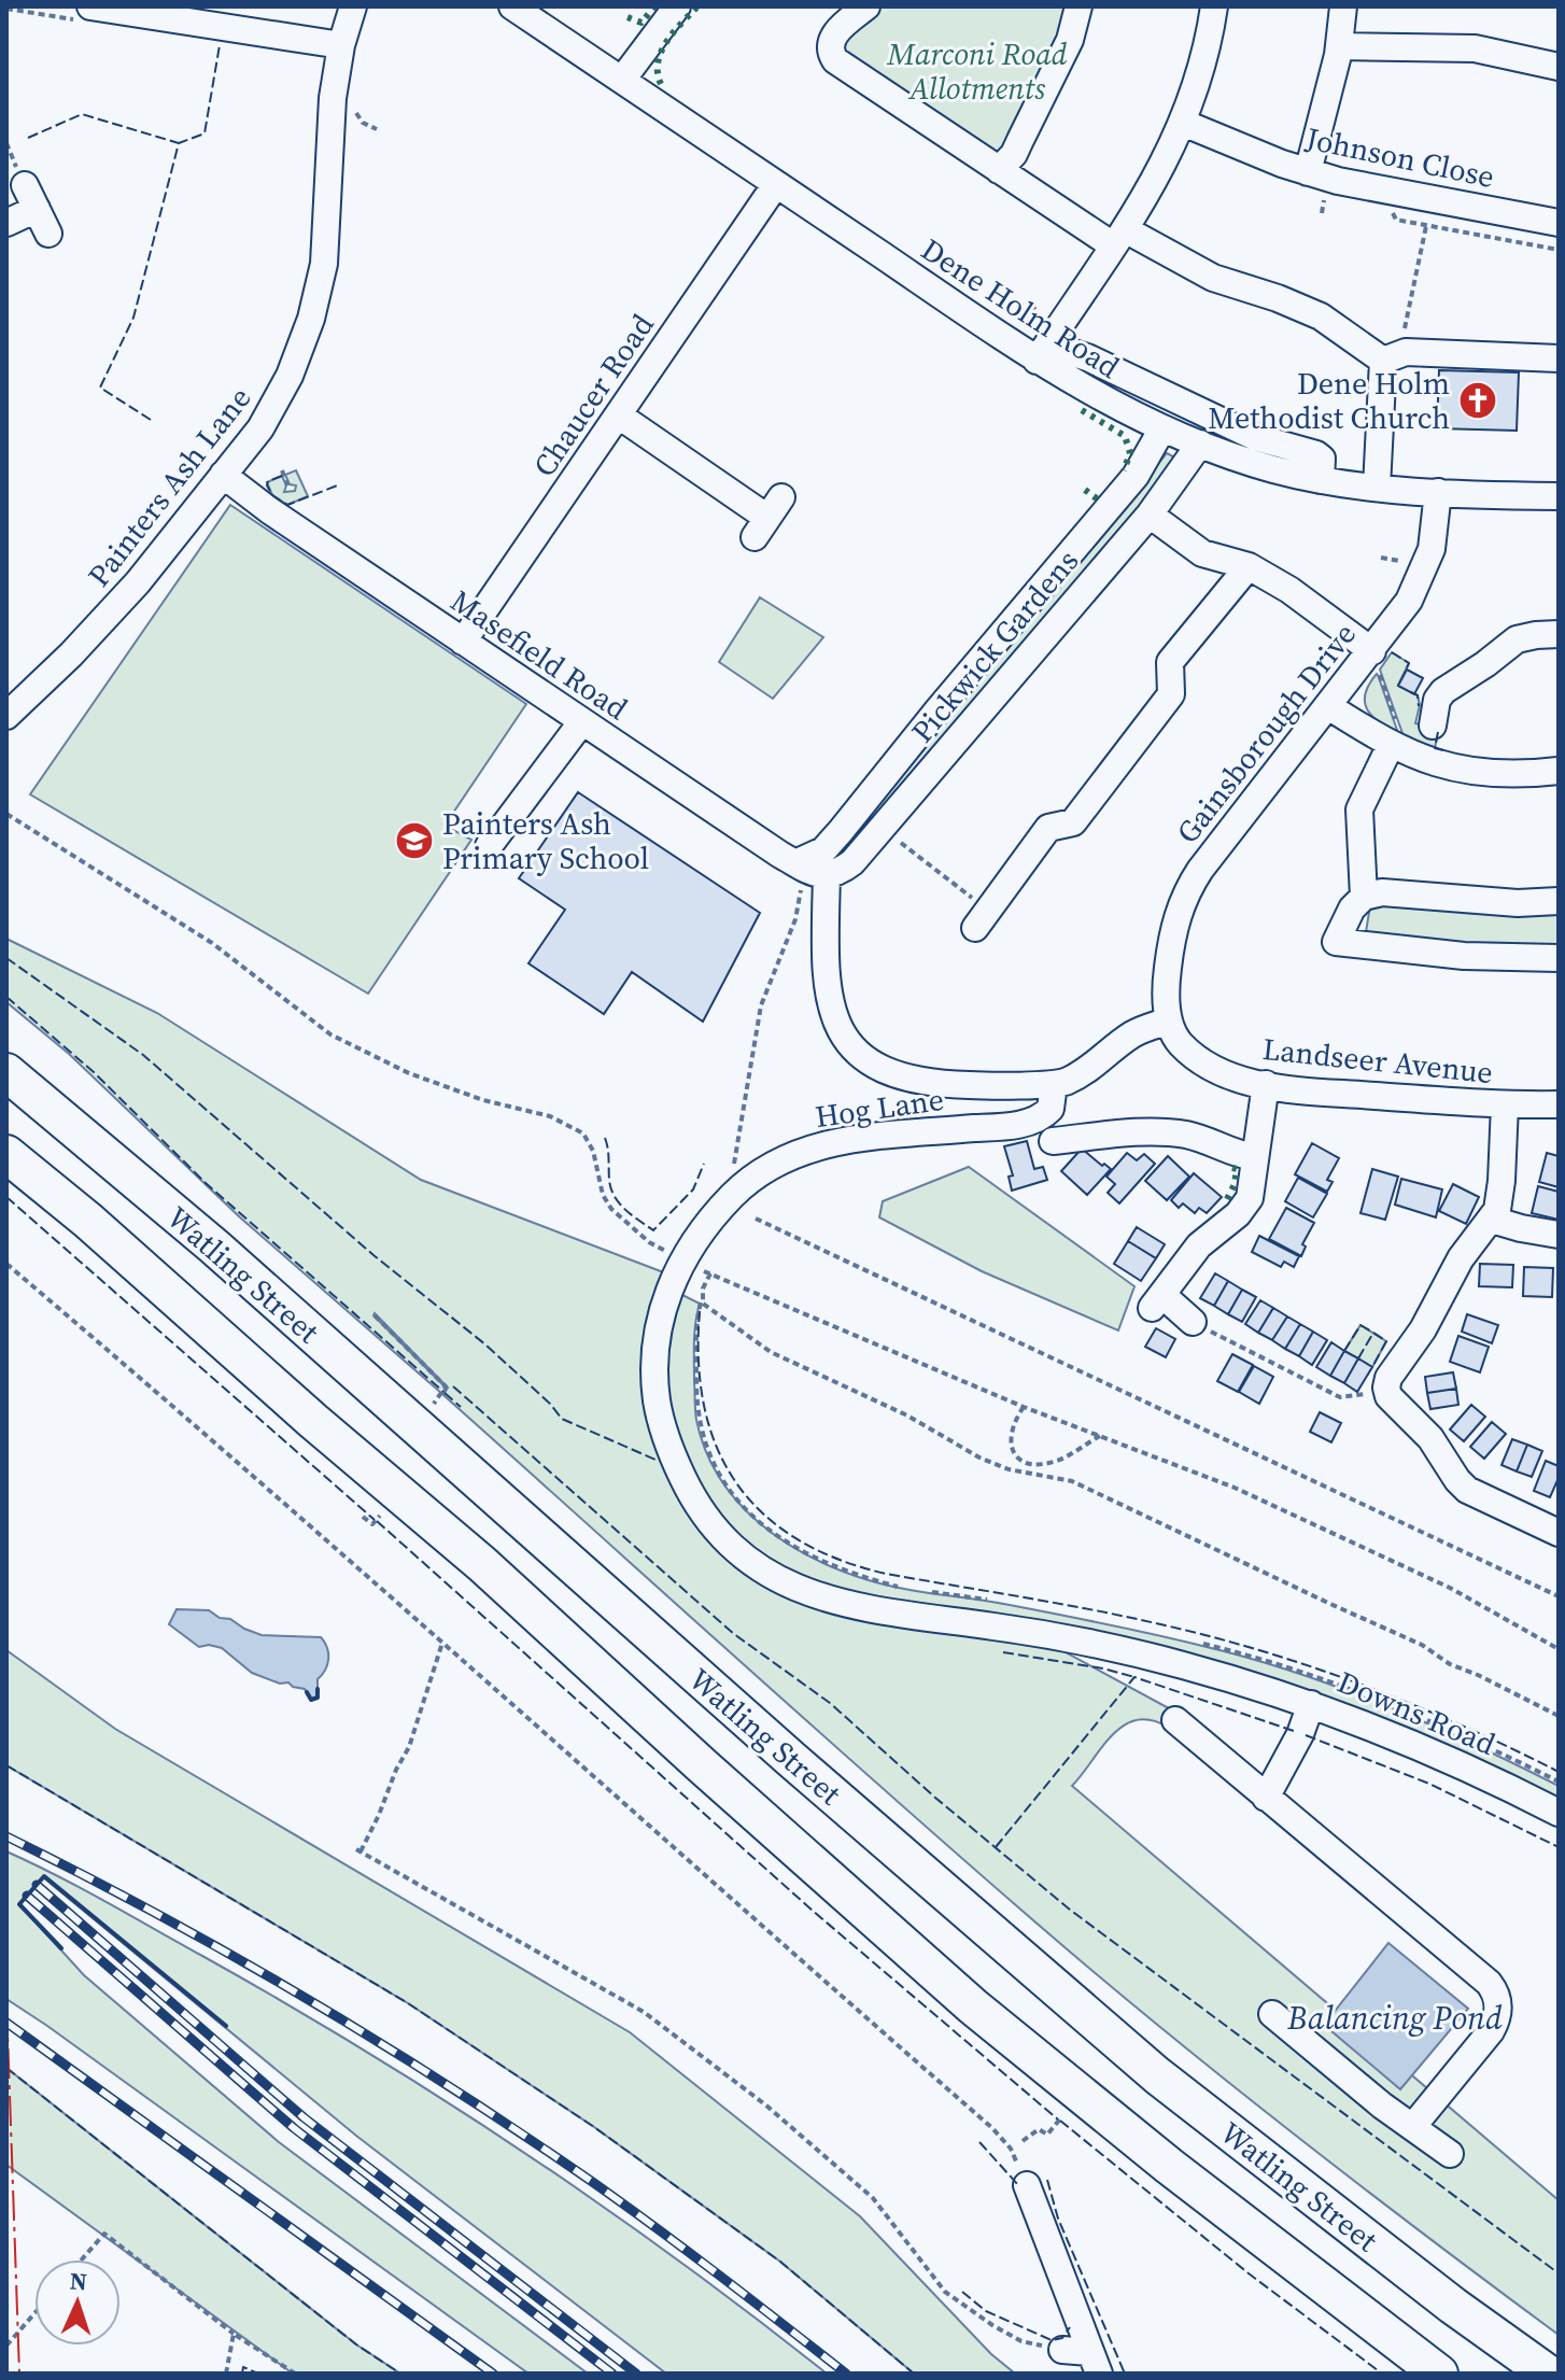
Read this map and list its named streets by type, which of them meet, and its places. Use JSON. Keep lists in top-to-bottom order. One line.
{"streets":{"highway":["Watling Street"],"street":["Johnson Close","Dene Holm Road","Chaucer Road","Painters Ash Lane","Pickwick Gardens","Masefield Road","Gainsborough Drive","Landseer Avenue","Hog Lane","Downs Road"]},"crossings":[["Dene Holm Road","Chaucer Road"],["Dene Holm Road","Pickwick Gardens"],["Dene Holm Road","Gainsborough Drive"],["Chaucer Road","Masefield Road"],["Painters Ash Lane","Masefield Road"],["Pickwick Gardens","Masefield Road"],["Gainsborough Drive","Landseer Avenue"],["Hog Lane","Downs Road"]],"water":["Balancing Pond"],"parks":["Marconi Road Allotments"],"places":{"church":["Dene Holm Methodist Church"],"school or university":["Painters Ash Primary School"]},"north":"top"}
